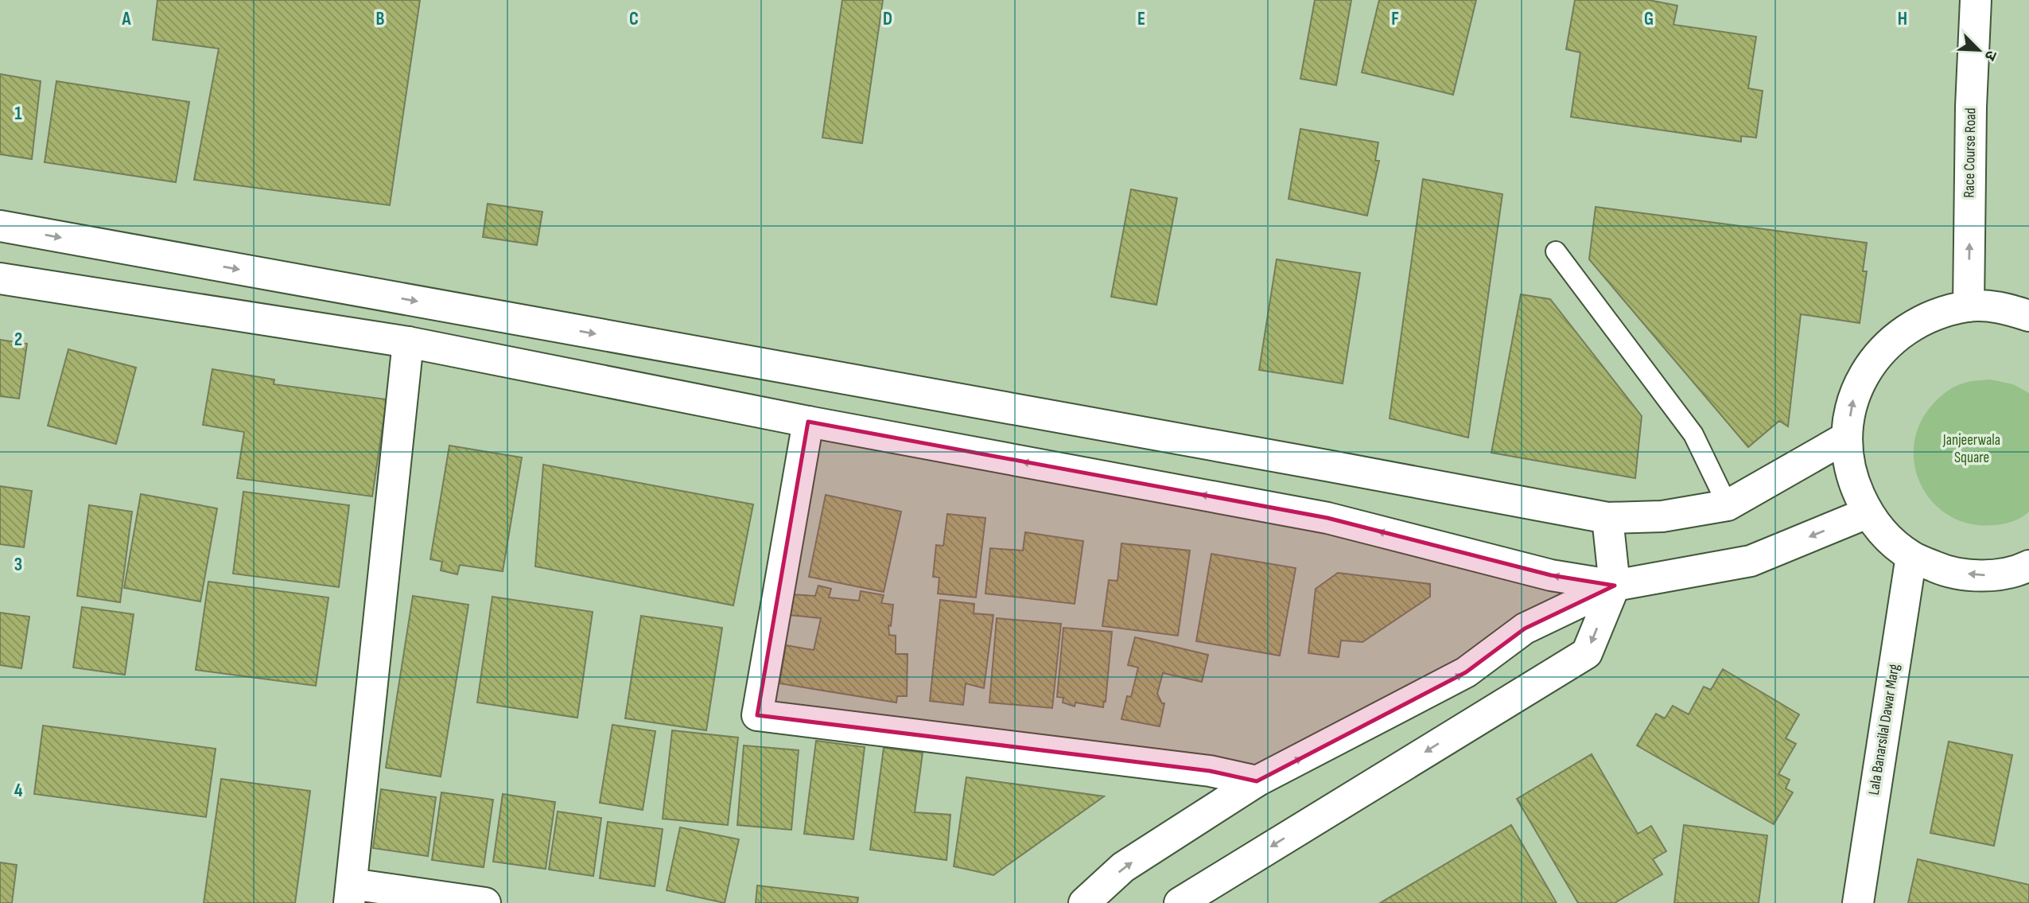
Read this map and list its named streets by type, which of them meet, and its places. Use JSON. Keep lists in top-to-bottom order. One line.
{"streets":{"main road":["Race Course Road","Lala Banarsilal Dawar Marg"]},"one_way":["Race Course Road"],"parks":["Janjeerwala Square"],"north":"bottom right","grid":{"columns":["A","B","C","D","E","F","G","H"],"rows":["1","2","3","4"]}}
